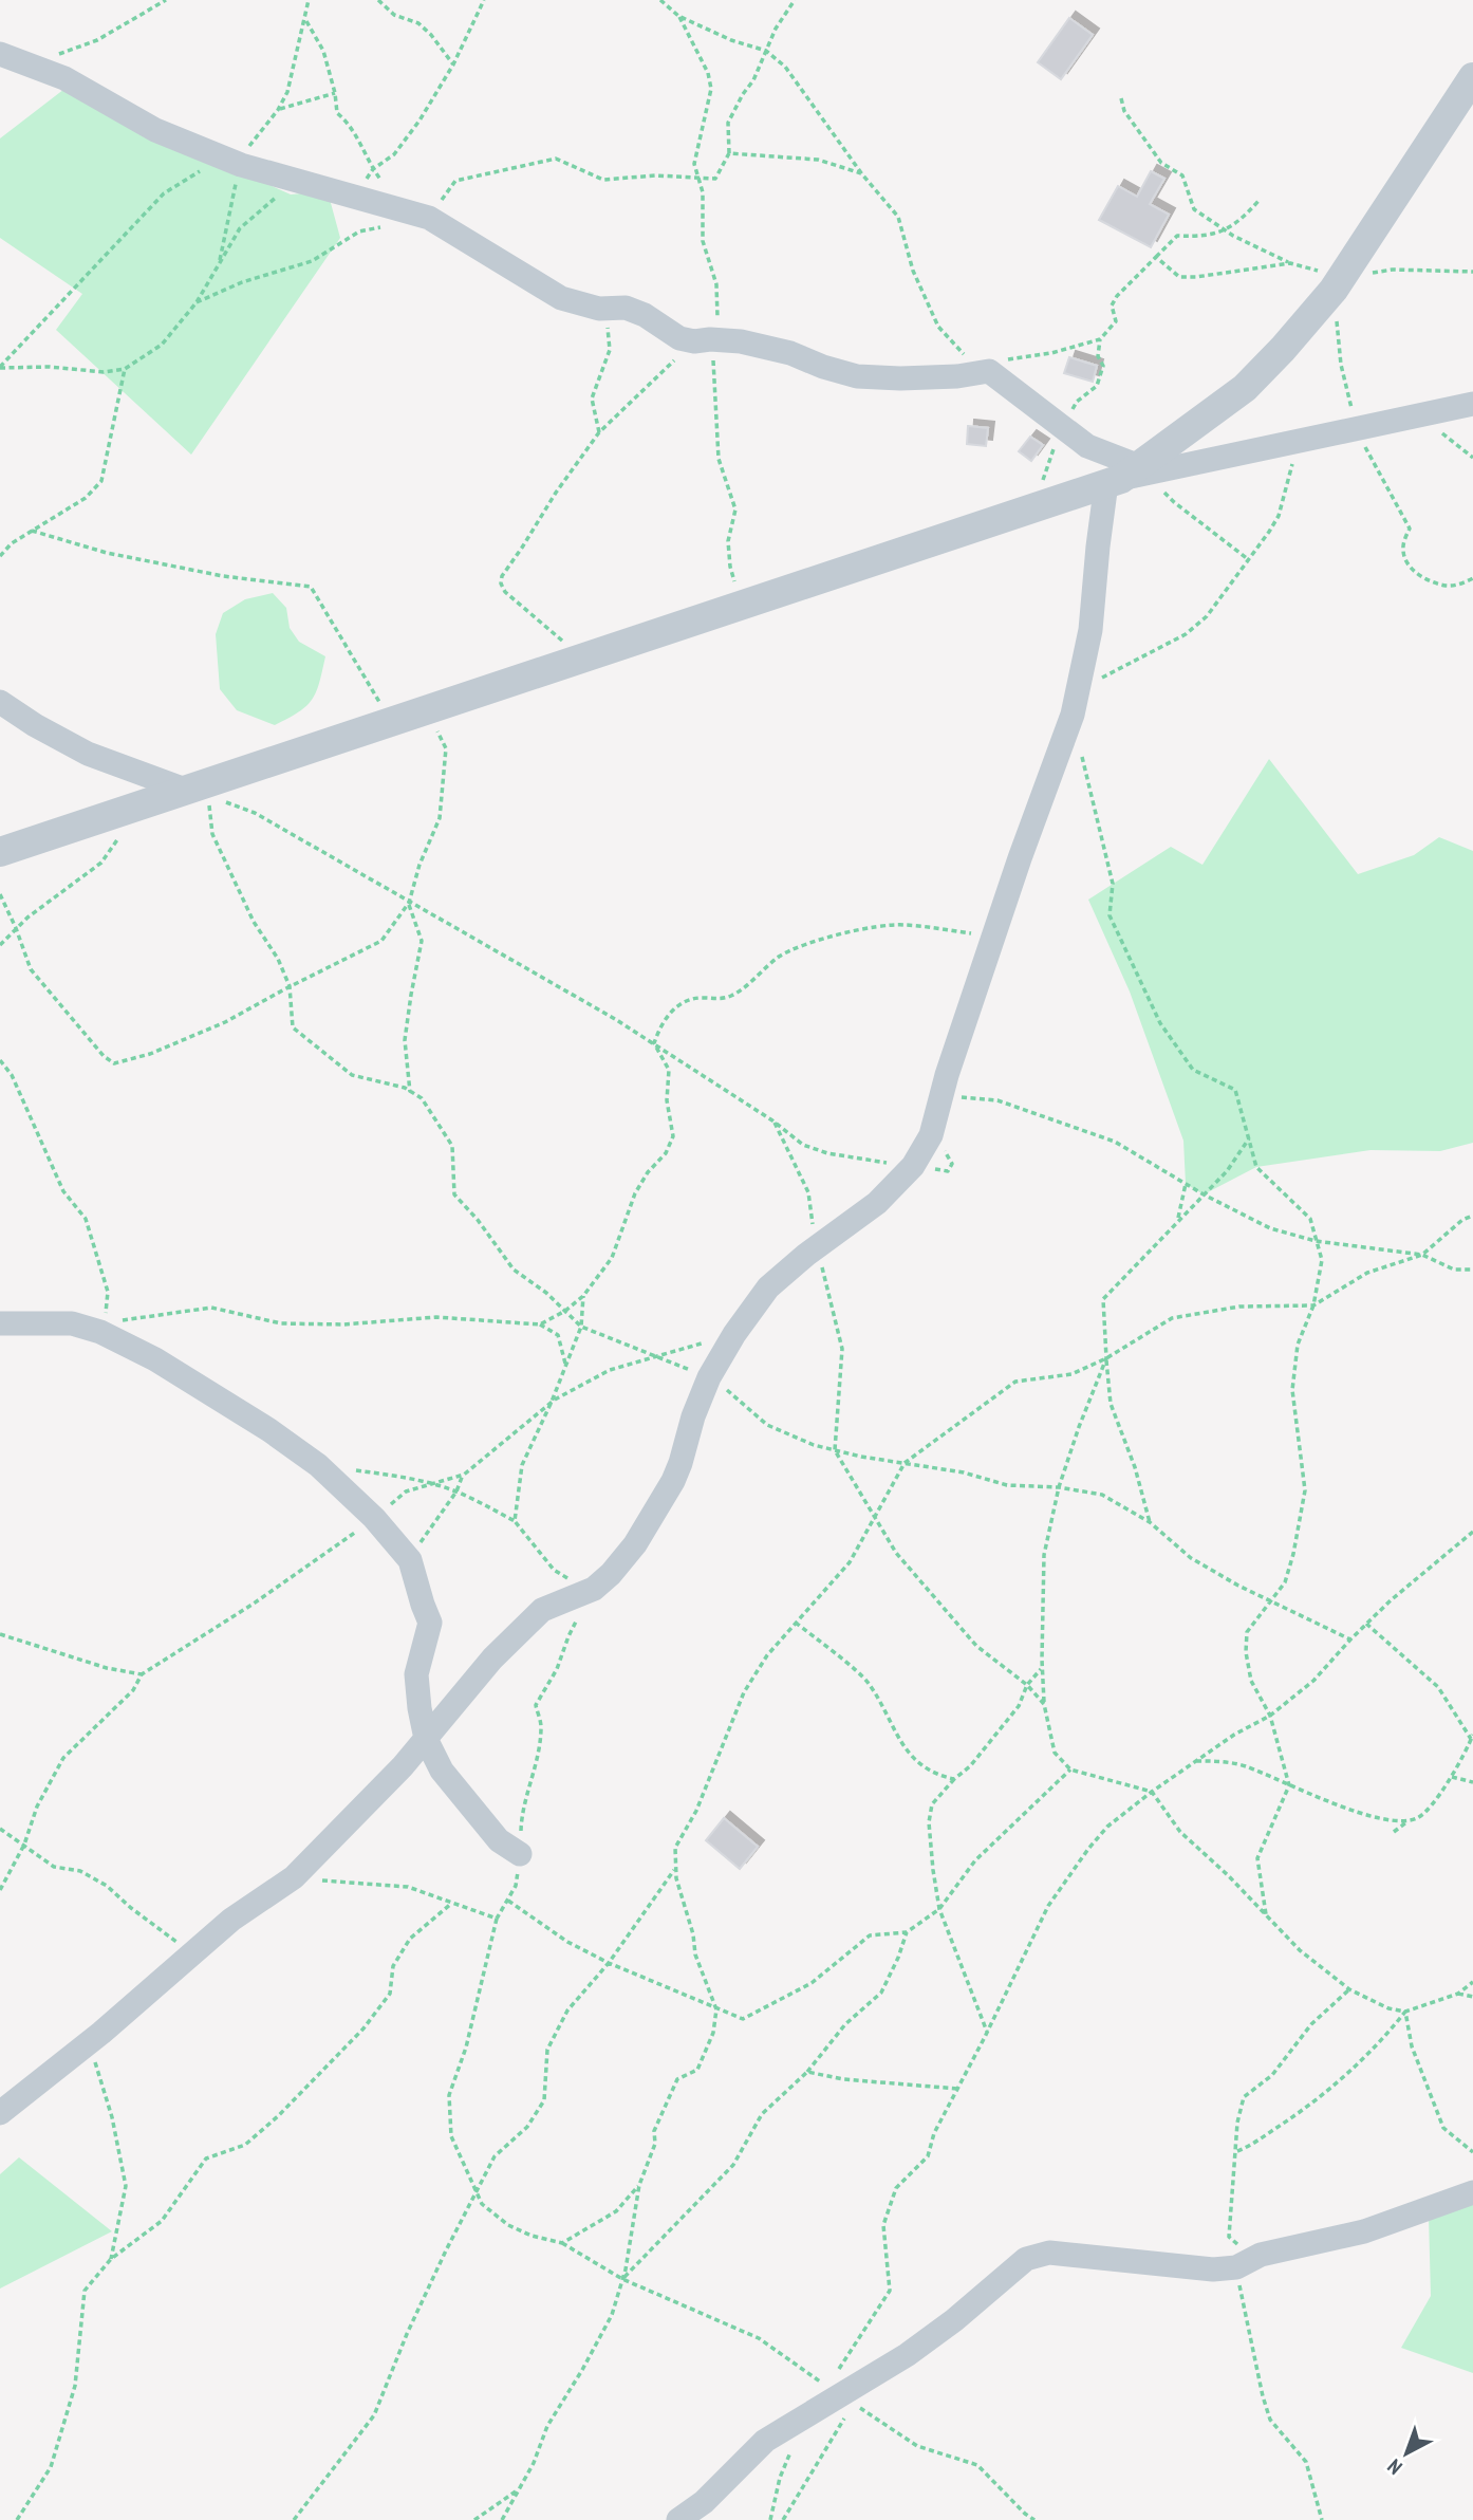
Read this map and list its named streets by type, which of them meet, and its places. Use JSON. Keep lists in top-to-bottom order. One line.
{"north":"bottom left"}
